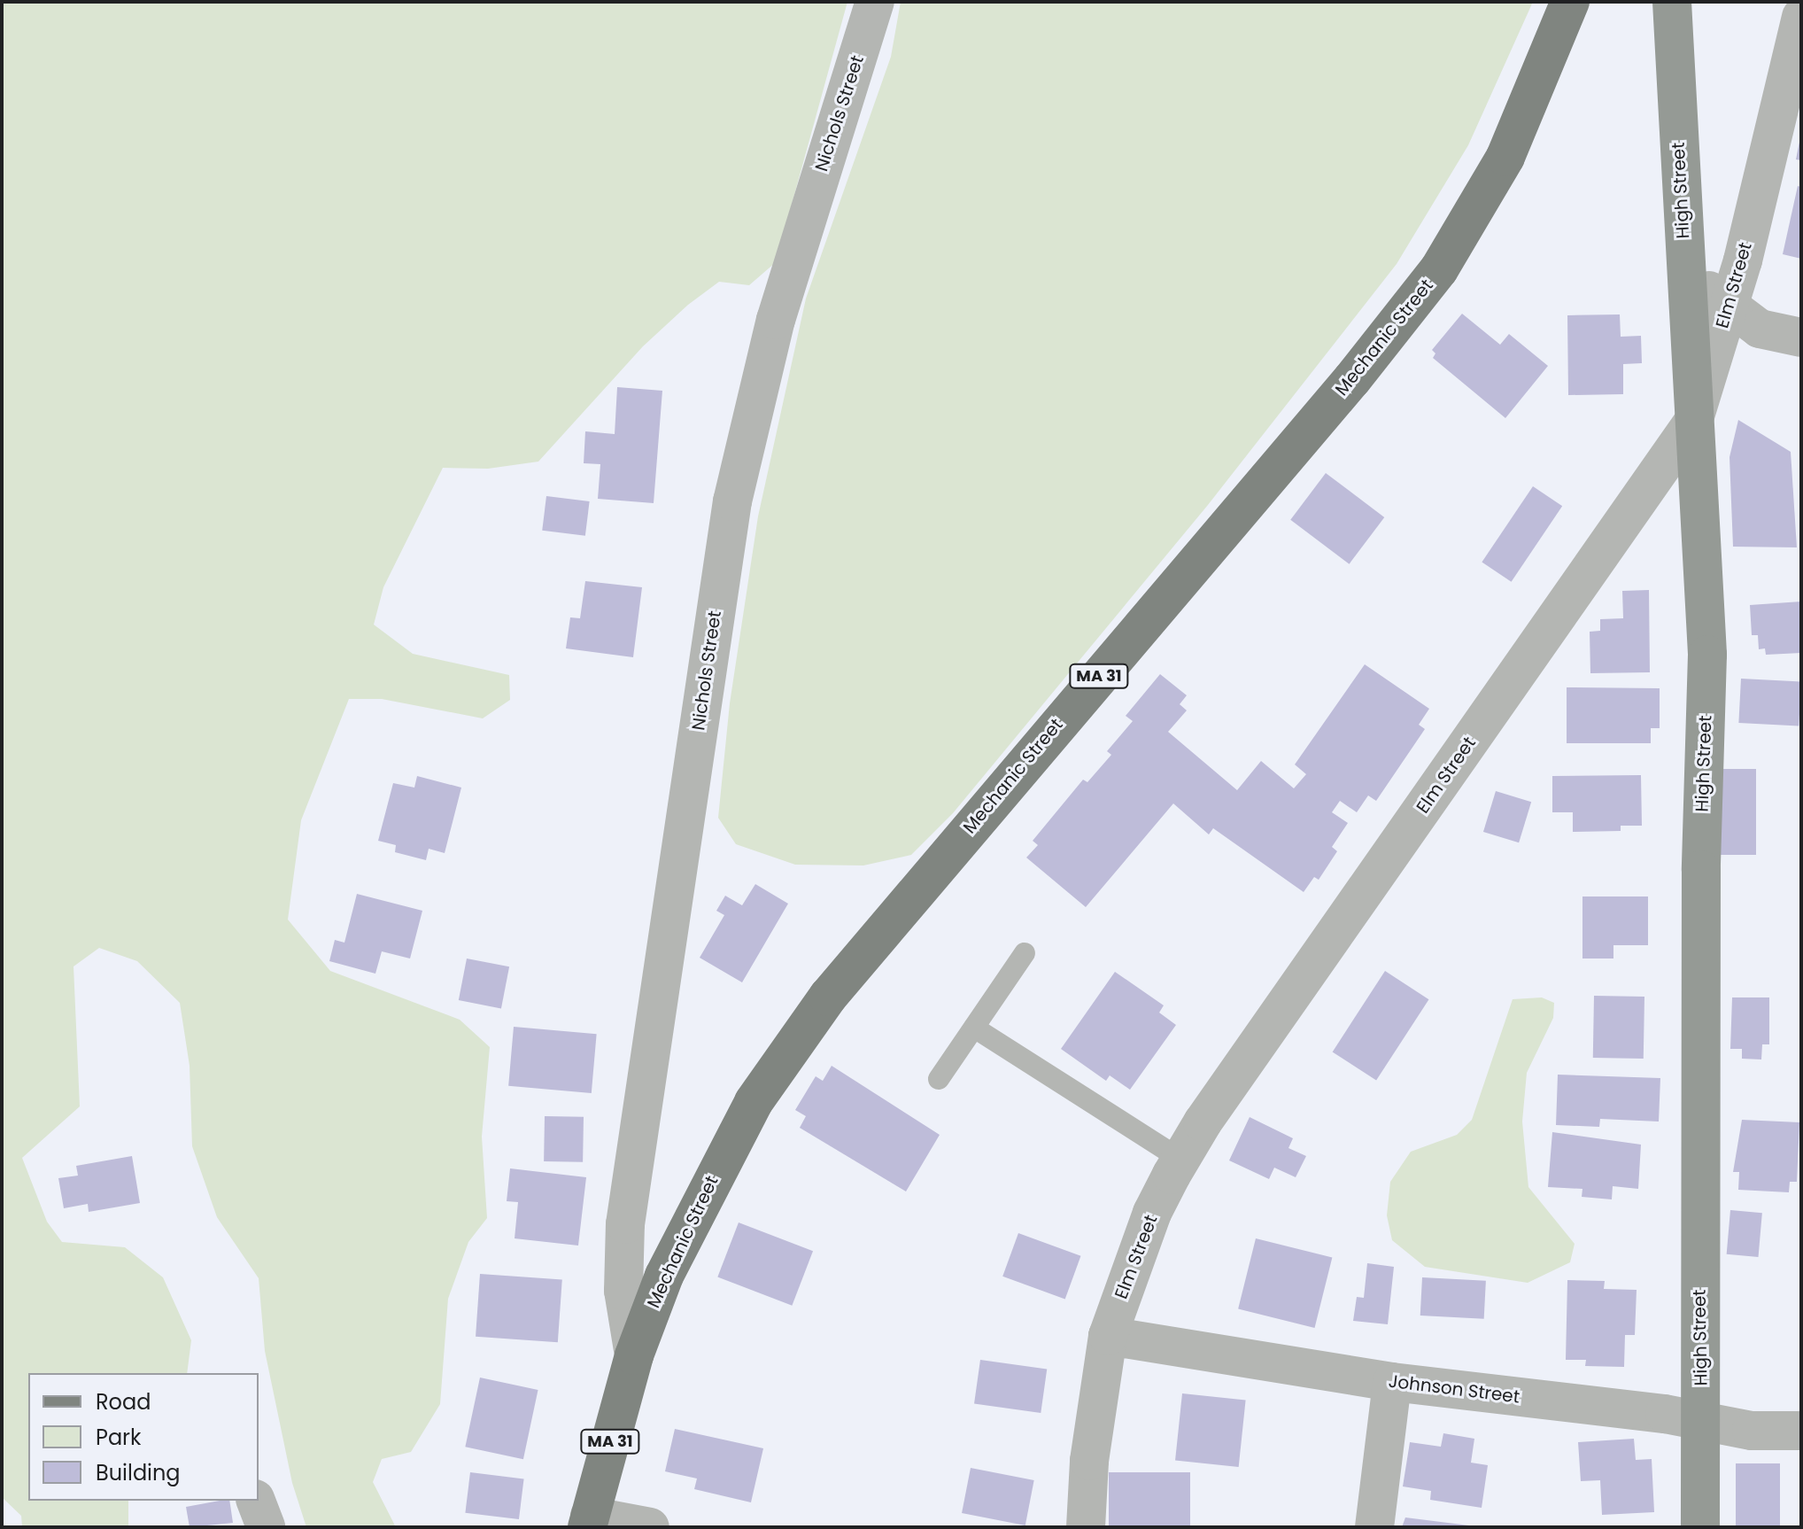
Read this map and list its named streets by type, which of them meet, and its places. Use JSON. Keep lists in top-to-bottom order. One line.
{"streets":{"main road":["High Street","Mechanic Street","MA 31"],"street":["Nichols Street","Elm Street","Johnson Street"]},"crossings":[["Nichols Street","Mechanic Street"],["High Street","Elm Street"],["High Street","Johnson Street"],["Elm Street","Johnson Street"]],"legend":["Road","Park","Building"]}
